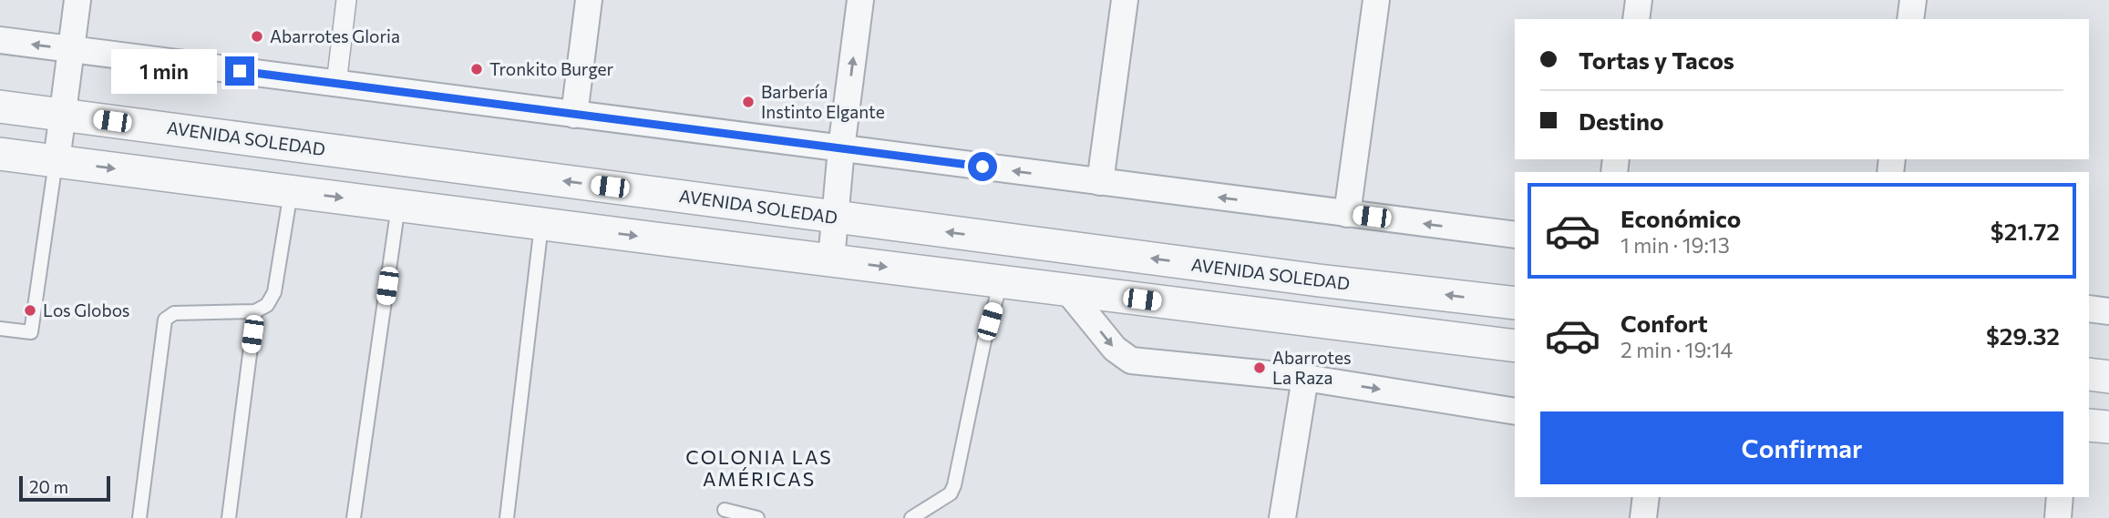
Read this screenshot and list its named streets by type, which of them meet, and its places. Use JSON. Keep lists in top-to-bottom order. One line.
{"streets":{"street":["AVENIDA SOLEDAD"]},"districts":["COLONIA LAS AMÉRICAS"],"places":["Abarrotes Gloria","Tronkito Burger","Barbería Instinto Elgante","Los Globos","Abarrotes La Raza"],"scale_bar":"20 m","page":{"banner":["Tortas y Tacos","Destino"],"bubble":"1 min","list":[{"name":"Económico","note":"1 min · 19:13","value":"$21.72"},{"name":"Confort","note":"2 min · 19:14","value":"$29.32"}],"buttons":"Confirmar","scale":"20 m"}}
